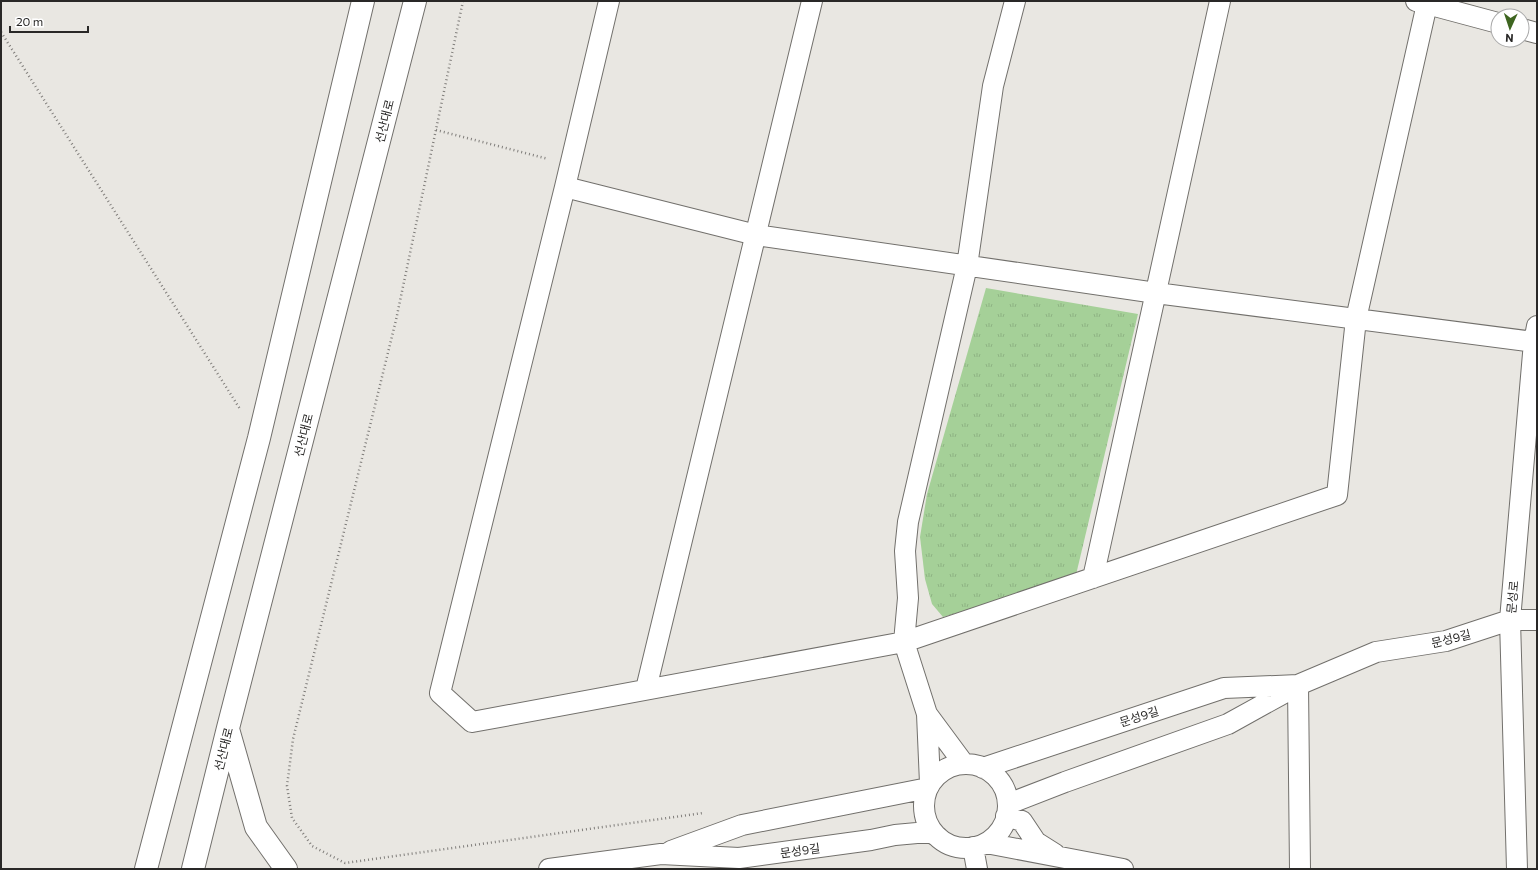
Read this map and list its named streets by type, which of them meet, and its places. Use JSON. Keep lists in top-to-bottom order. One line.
{"streets":{"main road":["선산대로"],"street":["문성로","문성9길"]},"crossings":[["문성로","문성9길"]],"scale_bar":"20 m","north":"bottom"}
